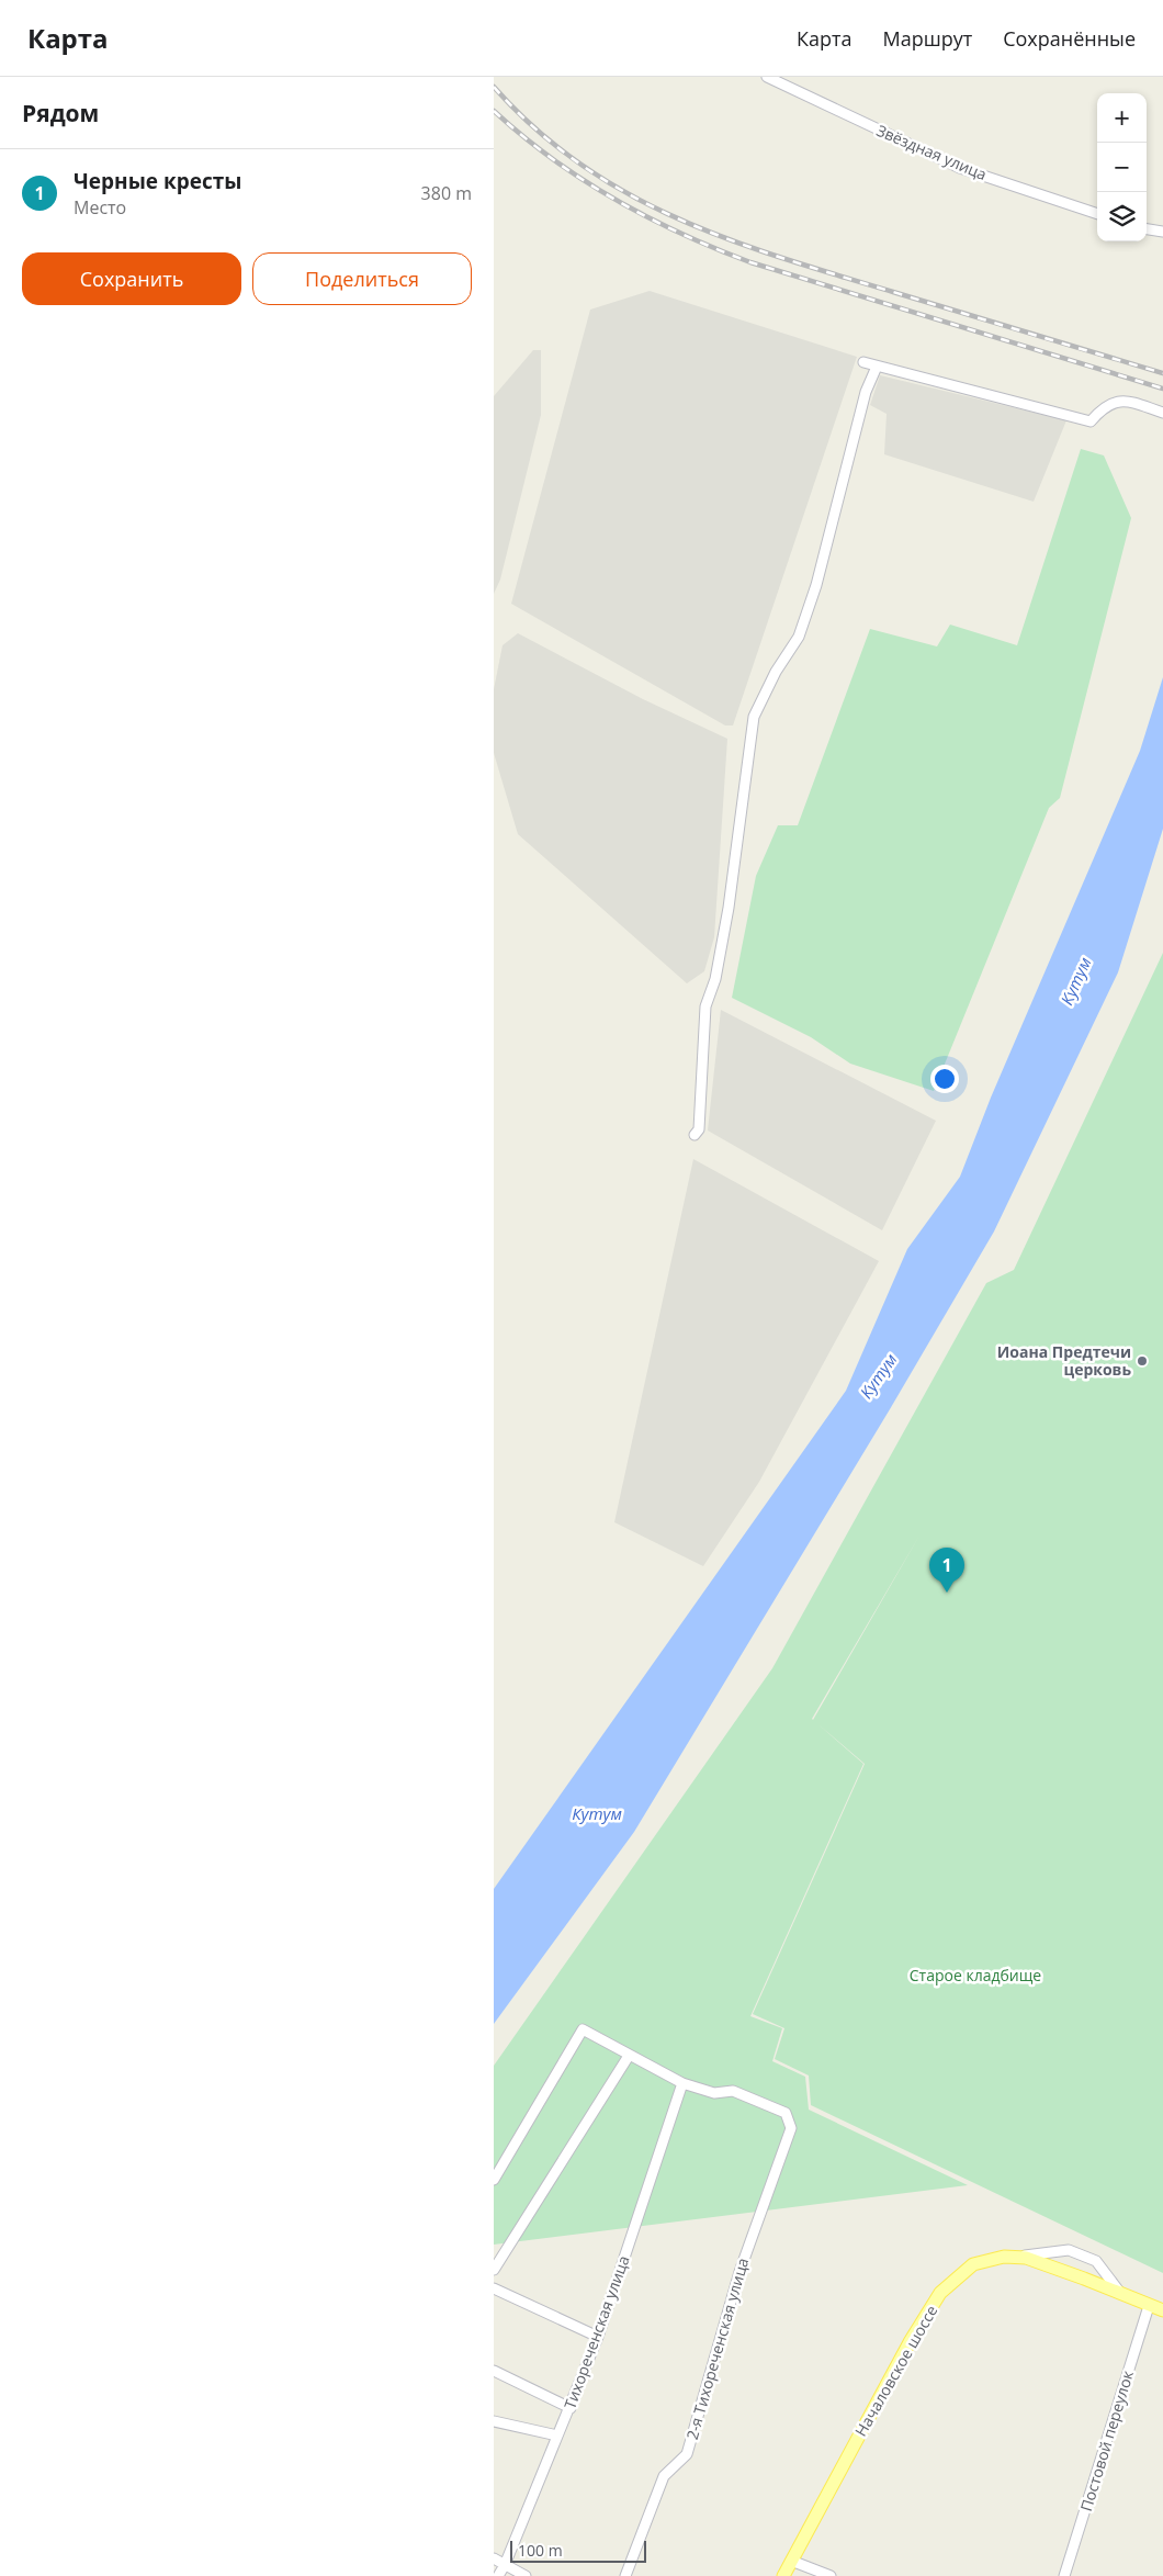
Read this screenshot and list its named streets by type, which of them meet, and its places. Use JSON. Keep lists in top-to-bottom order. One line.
{"streets":{"main road":["Началовское шоссе"],"street":["Звёздная улица","Тихореченская улица","2-я Тихореченская улица","Постовой переулок"]},"crossings":[["Тихореченская улица","2-я Тихореченская улица"],["Началовское шоссе","Постовой переулок"]],"water":["Кутум"],"parks":["Старое кладбище"],"places":["Иоана Предтечи церковь"],"scale_bar":"100 m","page":{"header":"Карта","nav":["Карта","Маршрут","Сохранённые"],"heading":"Рядом","map_buttons":["+","−"],"list":[{"mark":"1","name":"Черные кресты","note":"Место","value":"380 m"}],"buttons":["Сохранить","Поделиться"],"pins":"1","scale":"100 m"}}
